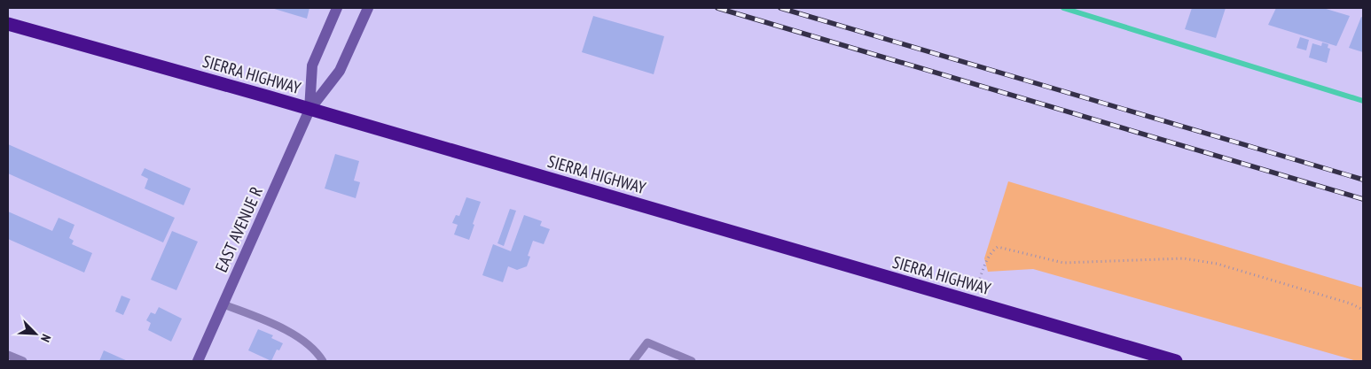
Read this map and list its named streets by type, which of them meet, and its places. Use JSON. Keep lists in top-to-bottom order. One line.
{"streets":{"highway":["SIERRA HIGHWAY"],"main road":["EAST AVENUE R"]},"crossings":[["SIERRA HIGHWAY","EAST AVENUE R"]],"north":"bottom right"}
